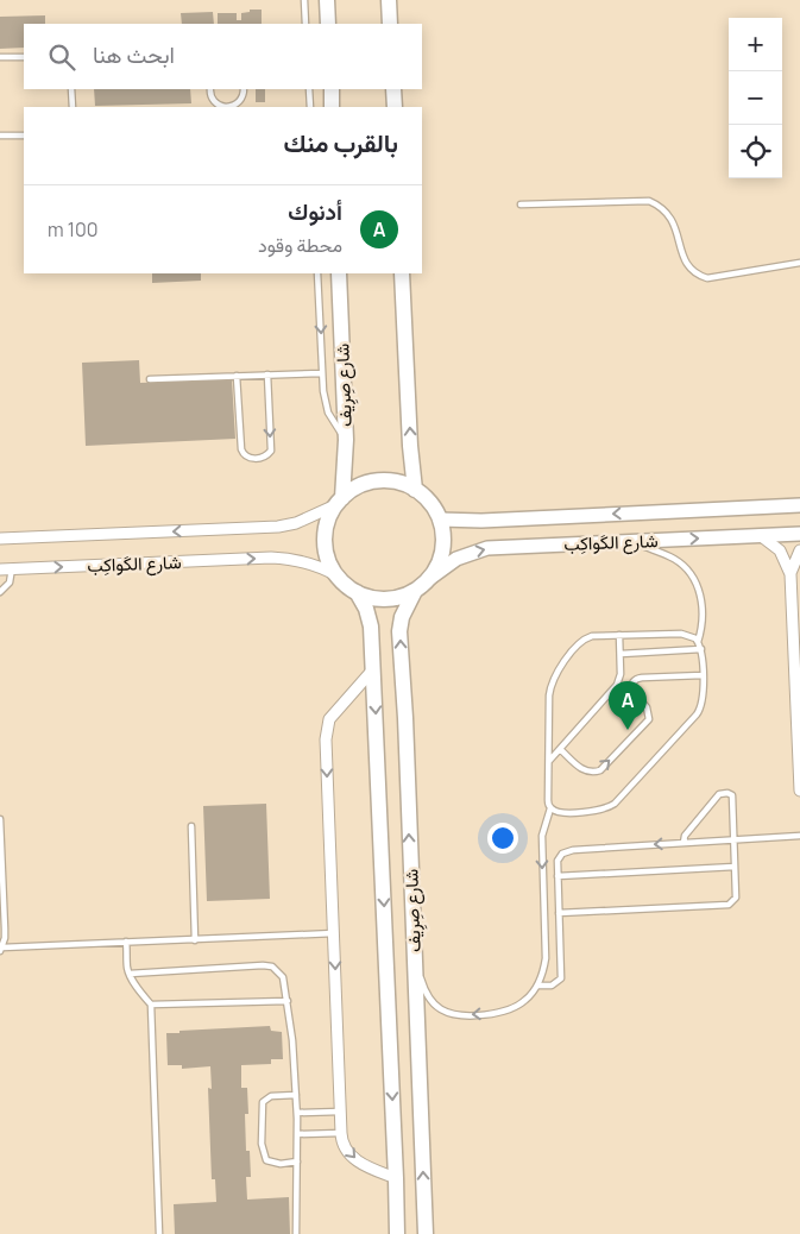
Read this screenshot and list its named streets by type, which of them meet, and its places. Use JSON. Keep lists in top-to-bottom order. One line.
{"streets":{"main road":["شارع صِرِيف"],"street":["شارع الكَواكِب"]},"crossings":[["شارع صِرِيف","شارع الكَواكِب"]],"page":{"map_buttons":["+","−"],"search":"ابحث هنا","heading":"بالقرب منك","list":[{"mark":"A","name":"أدنوك","note":"محطة وقود","value":"100 m"}],"pins":"A"}}
